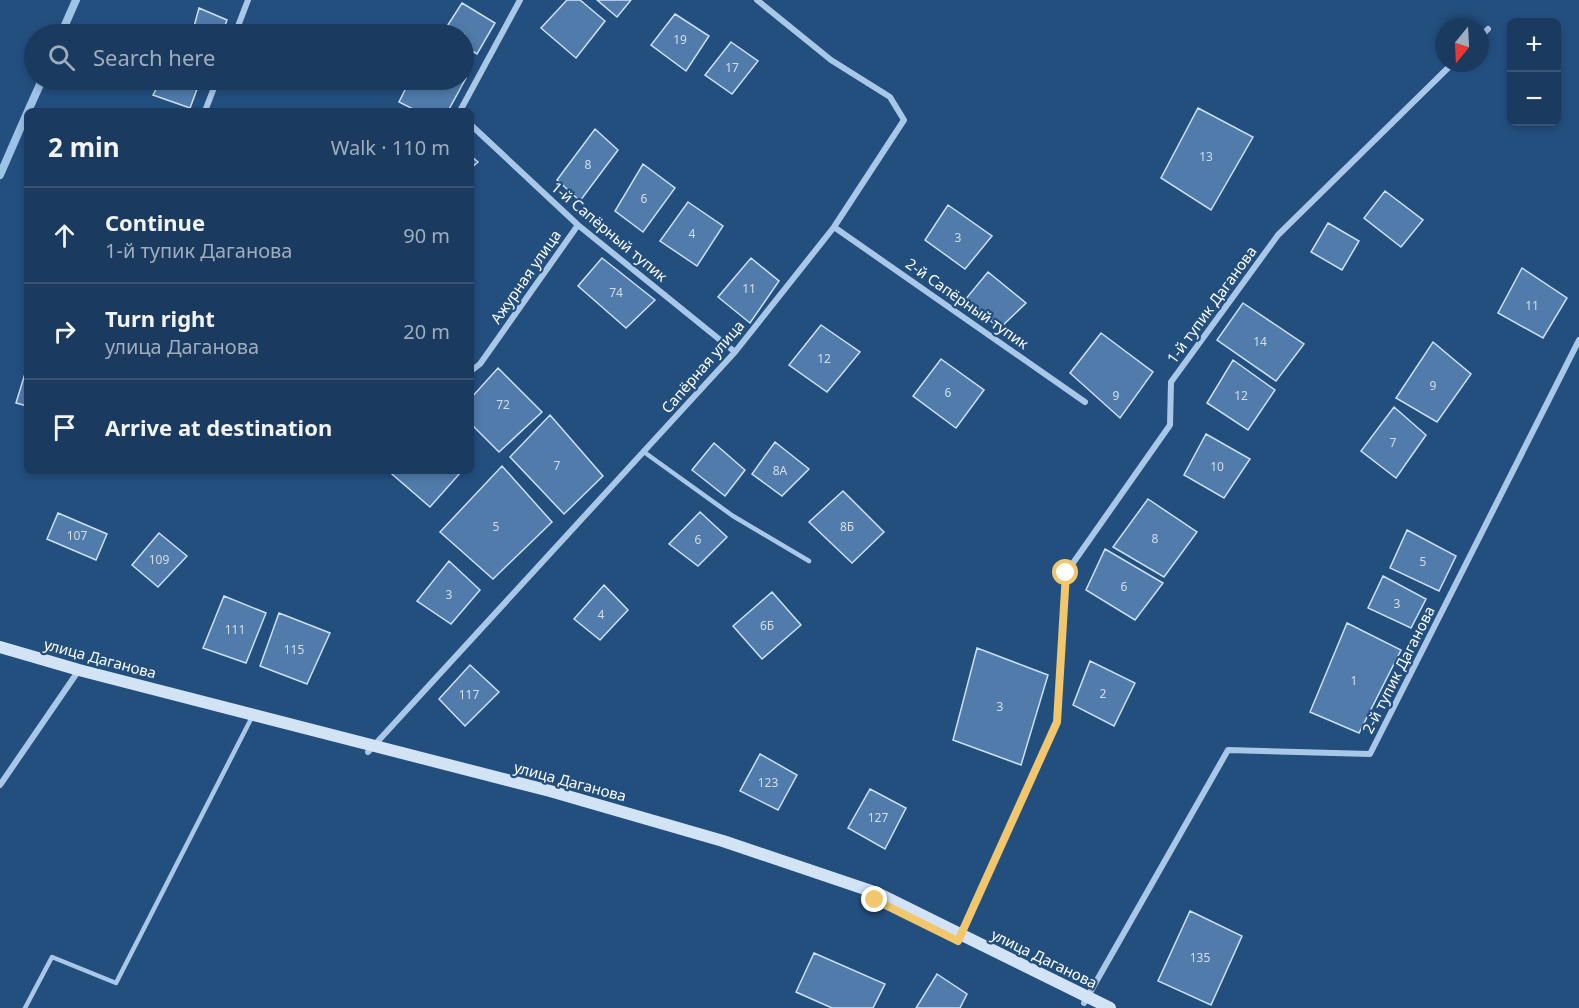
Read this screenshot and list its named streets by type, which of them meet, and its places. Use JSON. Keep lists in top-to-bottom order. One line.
{"streets":{"main road":["улица Даганова"],"street":["1-й Сапёрный тупик","Ажурная улица","2-й Сапёрный тупик","1-й тупик Даганова","Сапёрная улица","2-й тупик Даганова"]},"crossings":[["1-й Сапёрный тупик","Ажурная улица"],["1-й Сапёрный тупик","Сапёрная улица"],["2-й Сапёрный тупик","Сапёрная улица"],["1-й тупик Даганова","улица Даганова"],["Сапёрная улица","улица Даганова"],["улица Даганова","2-й тупик Даганова"]],"house_numbers":["19","17","13","8","6","4","3","11","74","11","14","12","9","6","9","12","72","7","7","10","8А","5","8Б","107","8","6","109","5","6","3","3","4","6Б","111","115","1","2","117","3","123","127","135"],"north":"bottom","page":{"map_buttons":["+","−"],"search":"Search here","heading":["2 min","Walk · 110 m"],"list":[["Continue","1-й тупик Даганова","90 m"],["Turn right","улица Даганова","20 m"],"Arrive at destination"]}}
